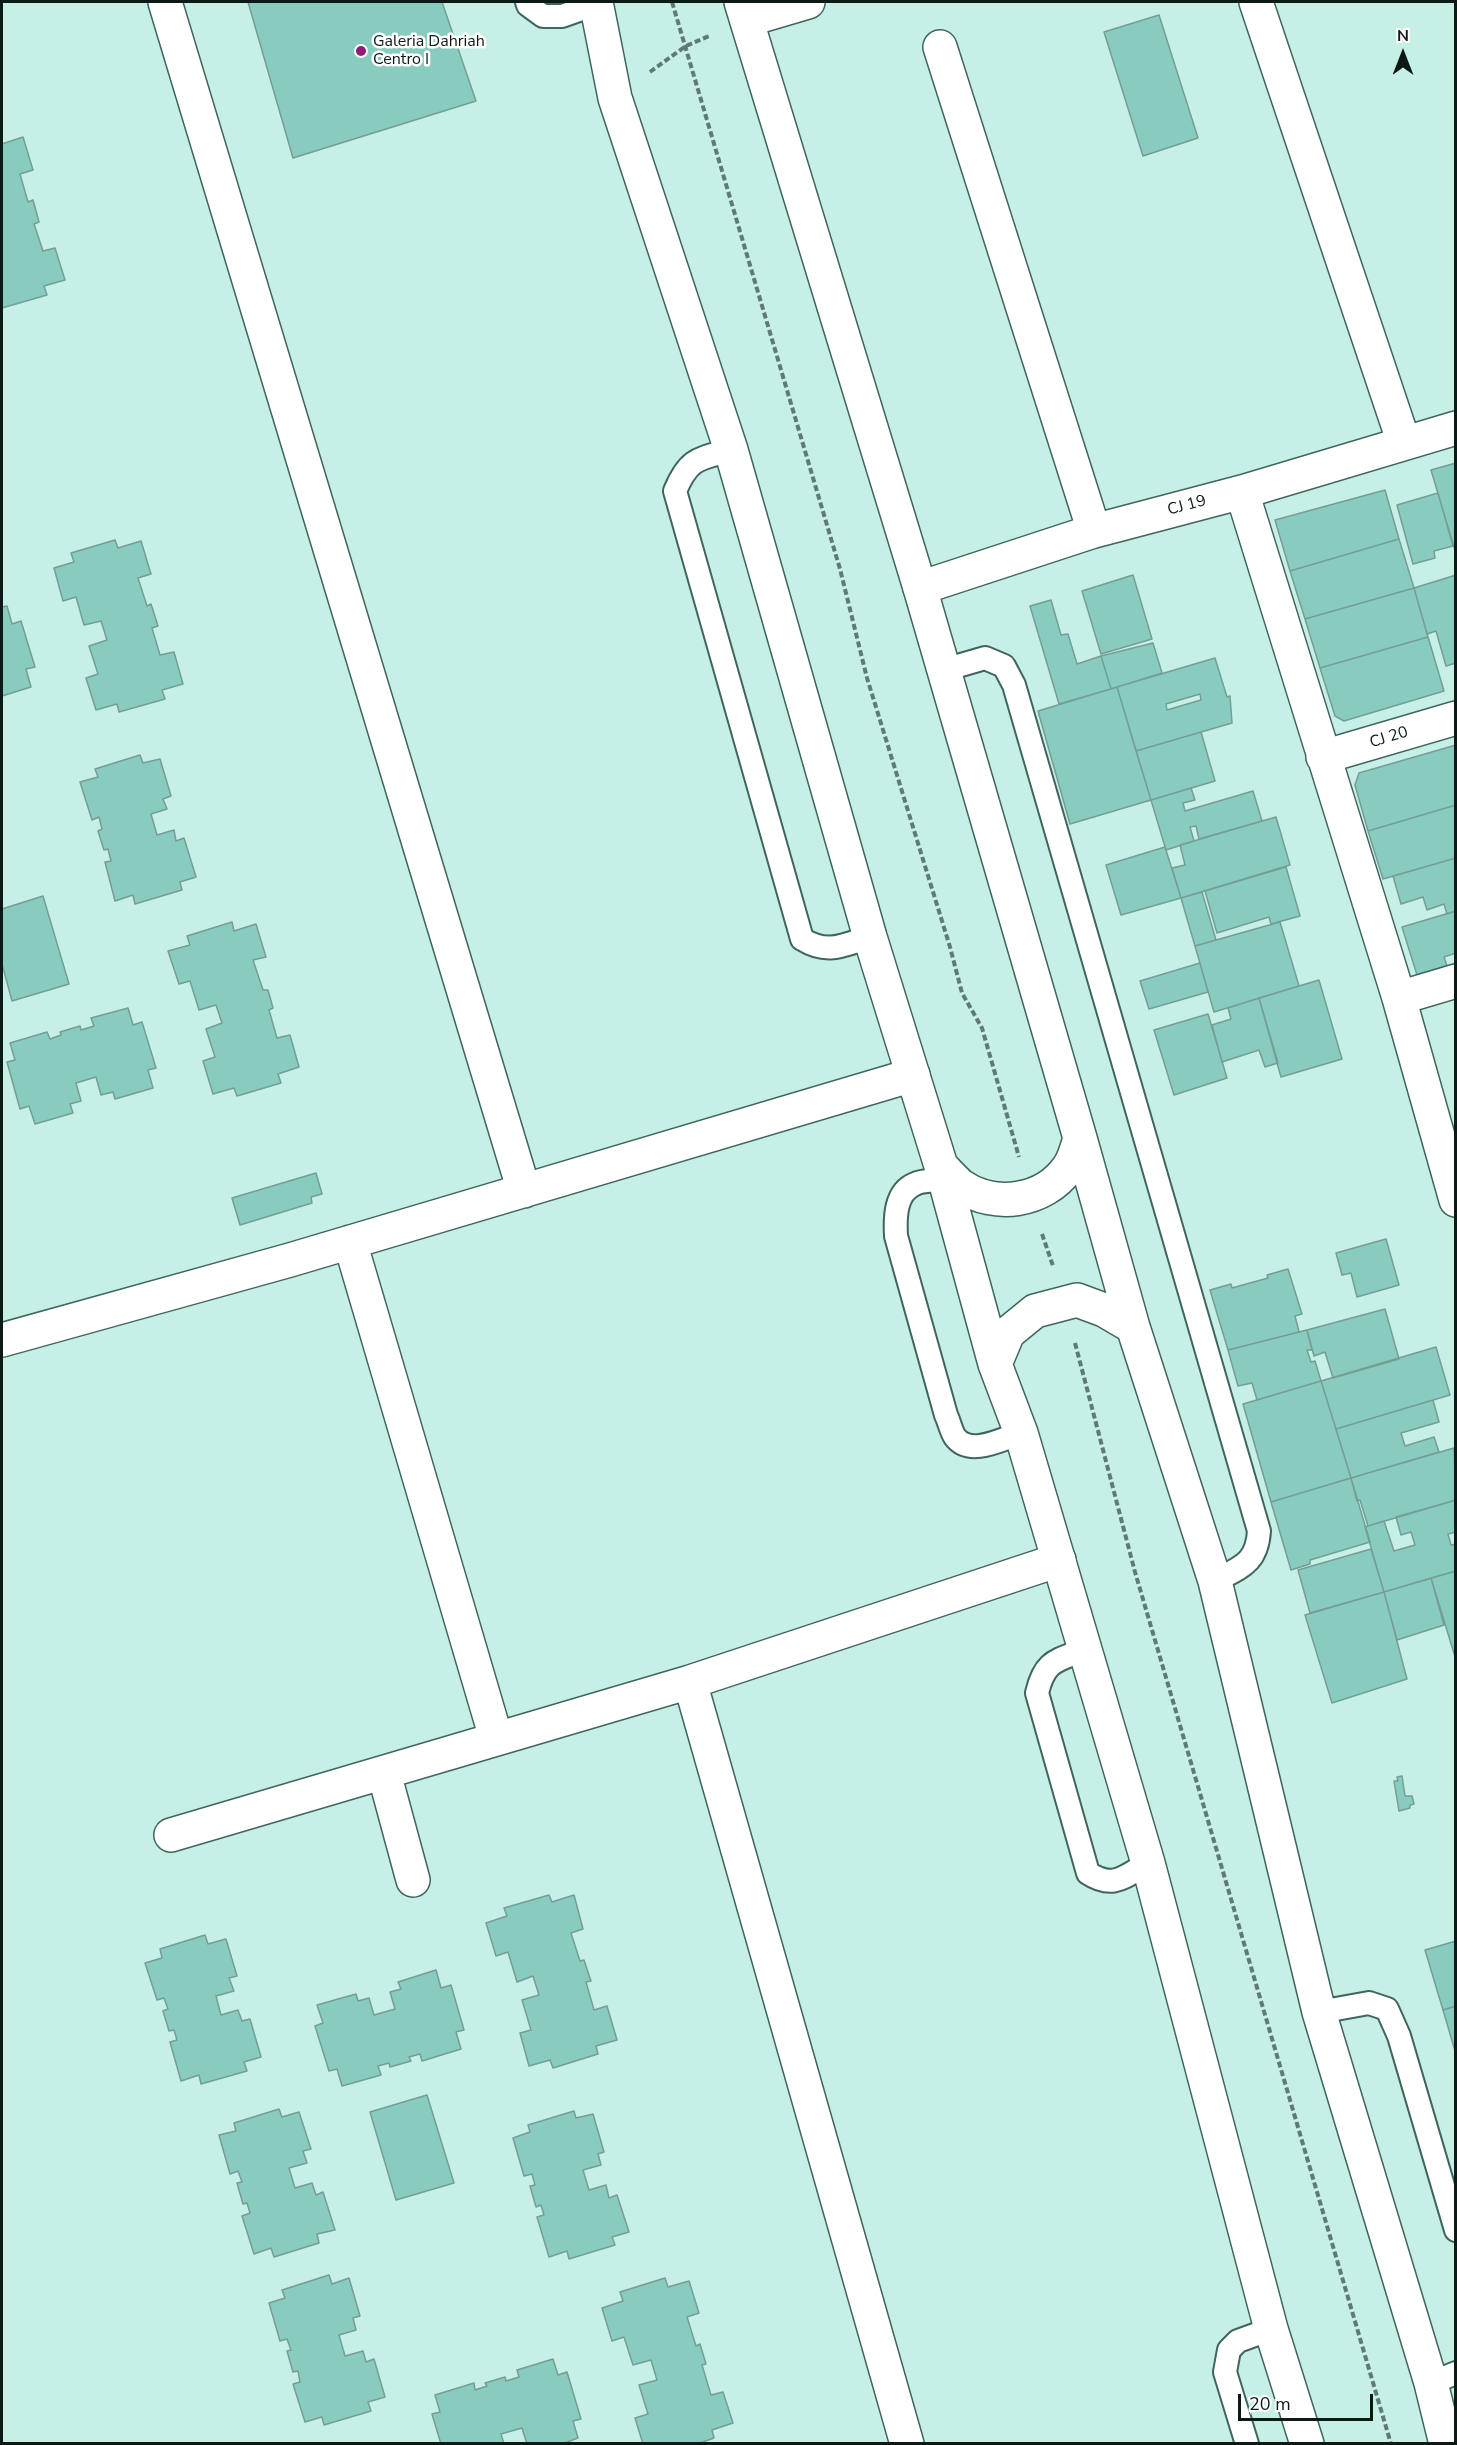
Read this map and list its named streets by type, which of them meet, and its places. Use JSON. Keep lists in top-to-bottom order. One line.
{"streets":{"street":["CJ 19","CJ 20"]},"places":["Galeria Dahriah Centro I"],"scale_bar":"20 m","north":"top"}
